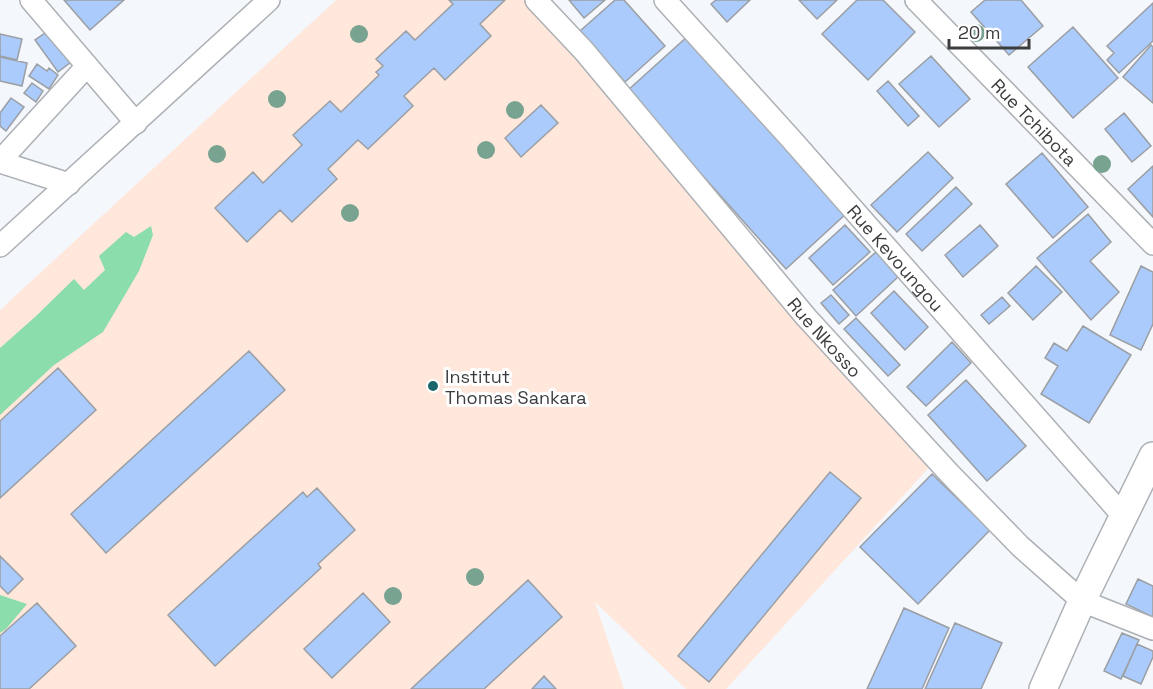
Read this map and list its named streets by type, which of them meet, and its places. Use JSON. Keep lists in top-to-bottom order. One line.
{"streets":{"street":["Rue Tchibota","Rue Kevoungou","Rue Nkosso"]},"places":["Institut Thomas Sankara"],"scale_bar":"20 m"}
